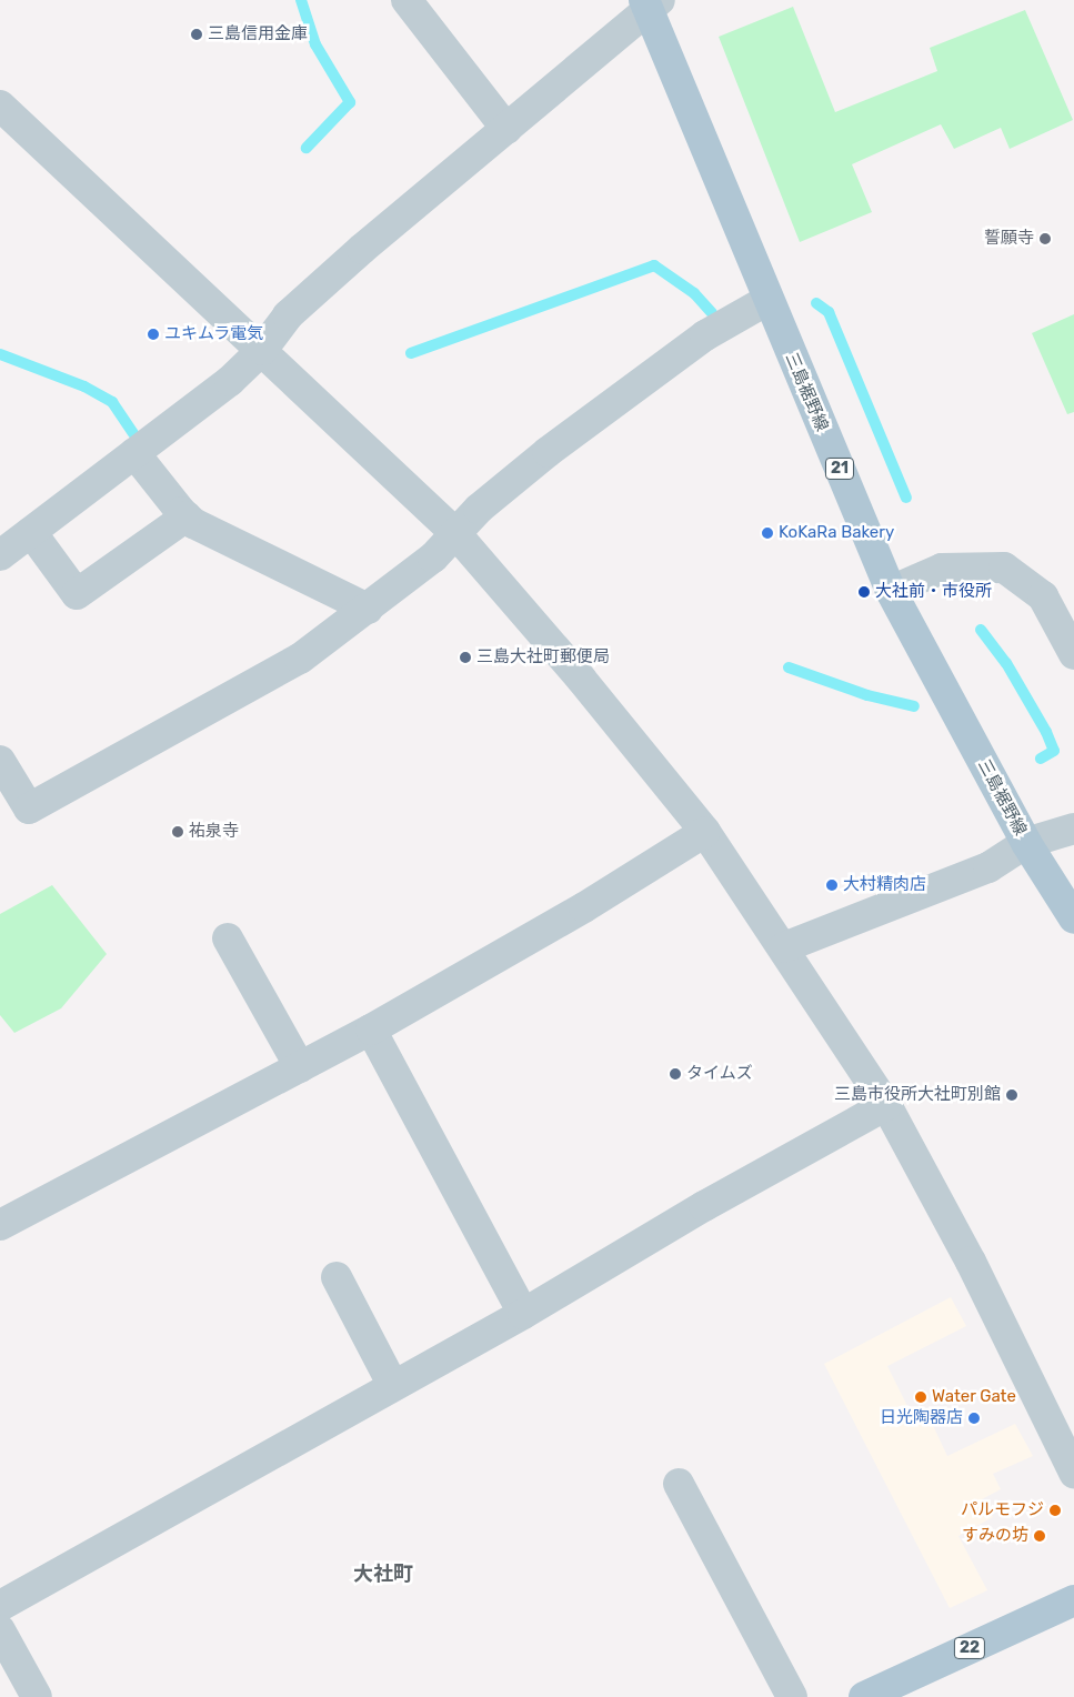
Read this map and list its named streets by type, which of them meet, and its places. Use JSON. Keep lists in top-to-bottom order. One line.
{"streets":{"main road":["三島裾野線","21","22"]},"districts":["大社町"],"places":["三島信用金庫","誓願寺","ユキムラ電気","KoKaRa Bakery","大社前・市役所","三島大社町郵便局","祐泉寺","大村精肉店","タイムズ","三島市役所大社町別館","Water Gate","日光陶器店","パルモフジ","すみの坊"]}
